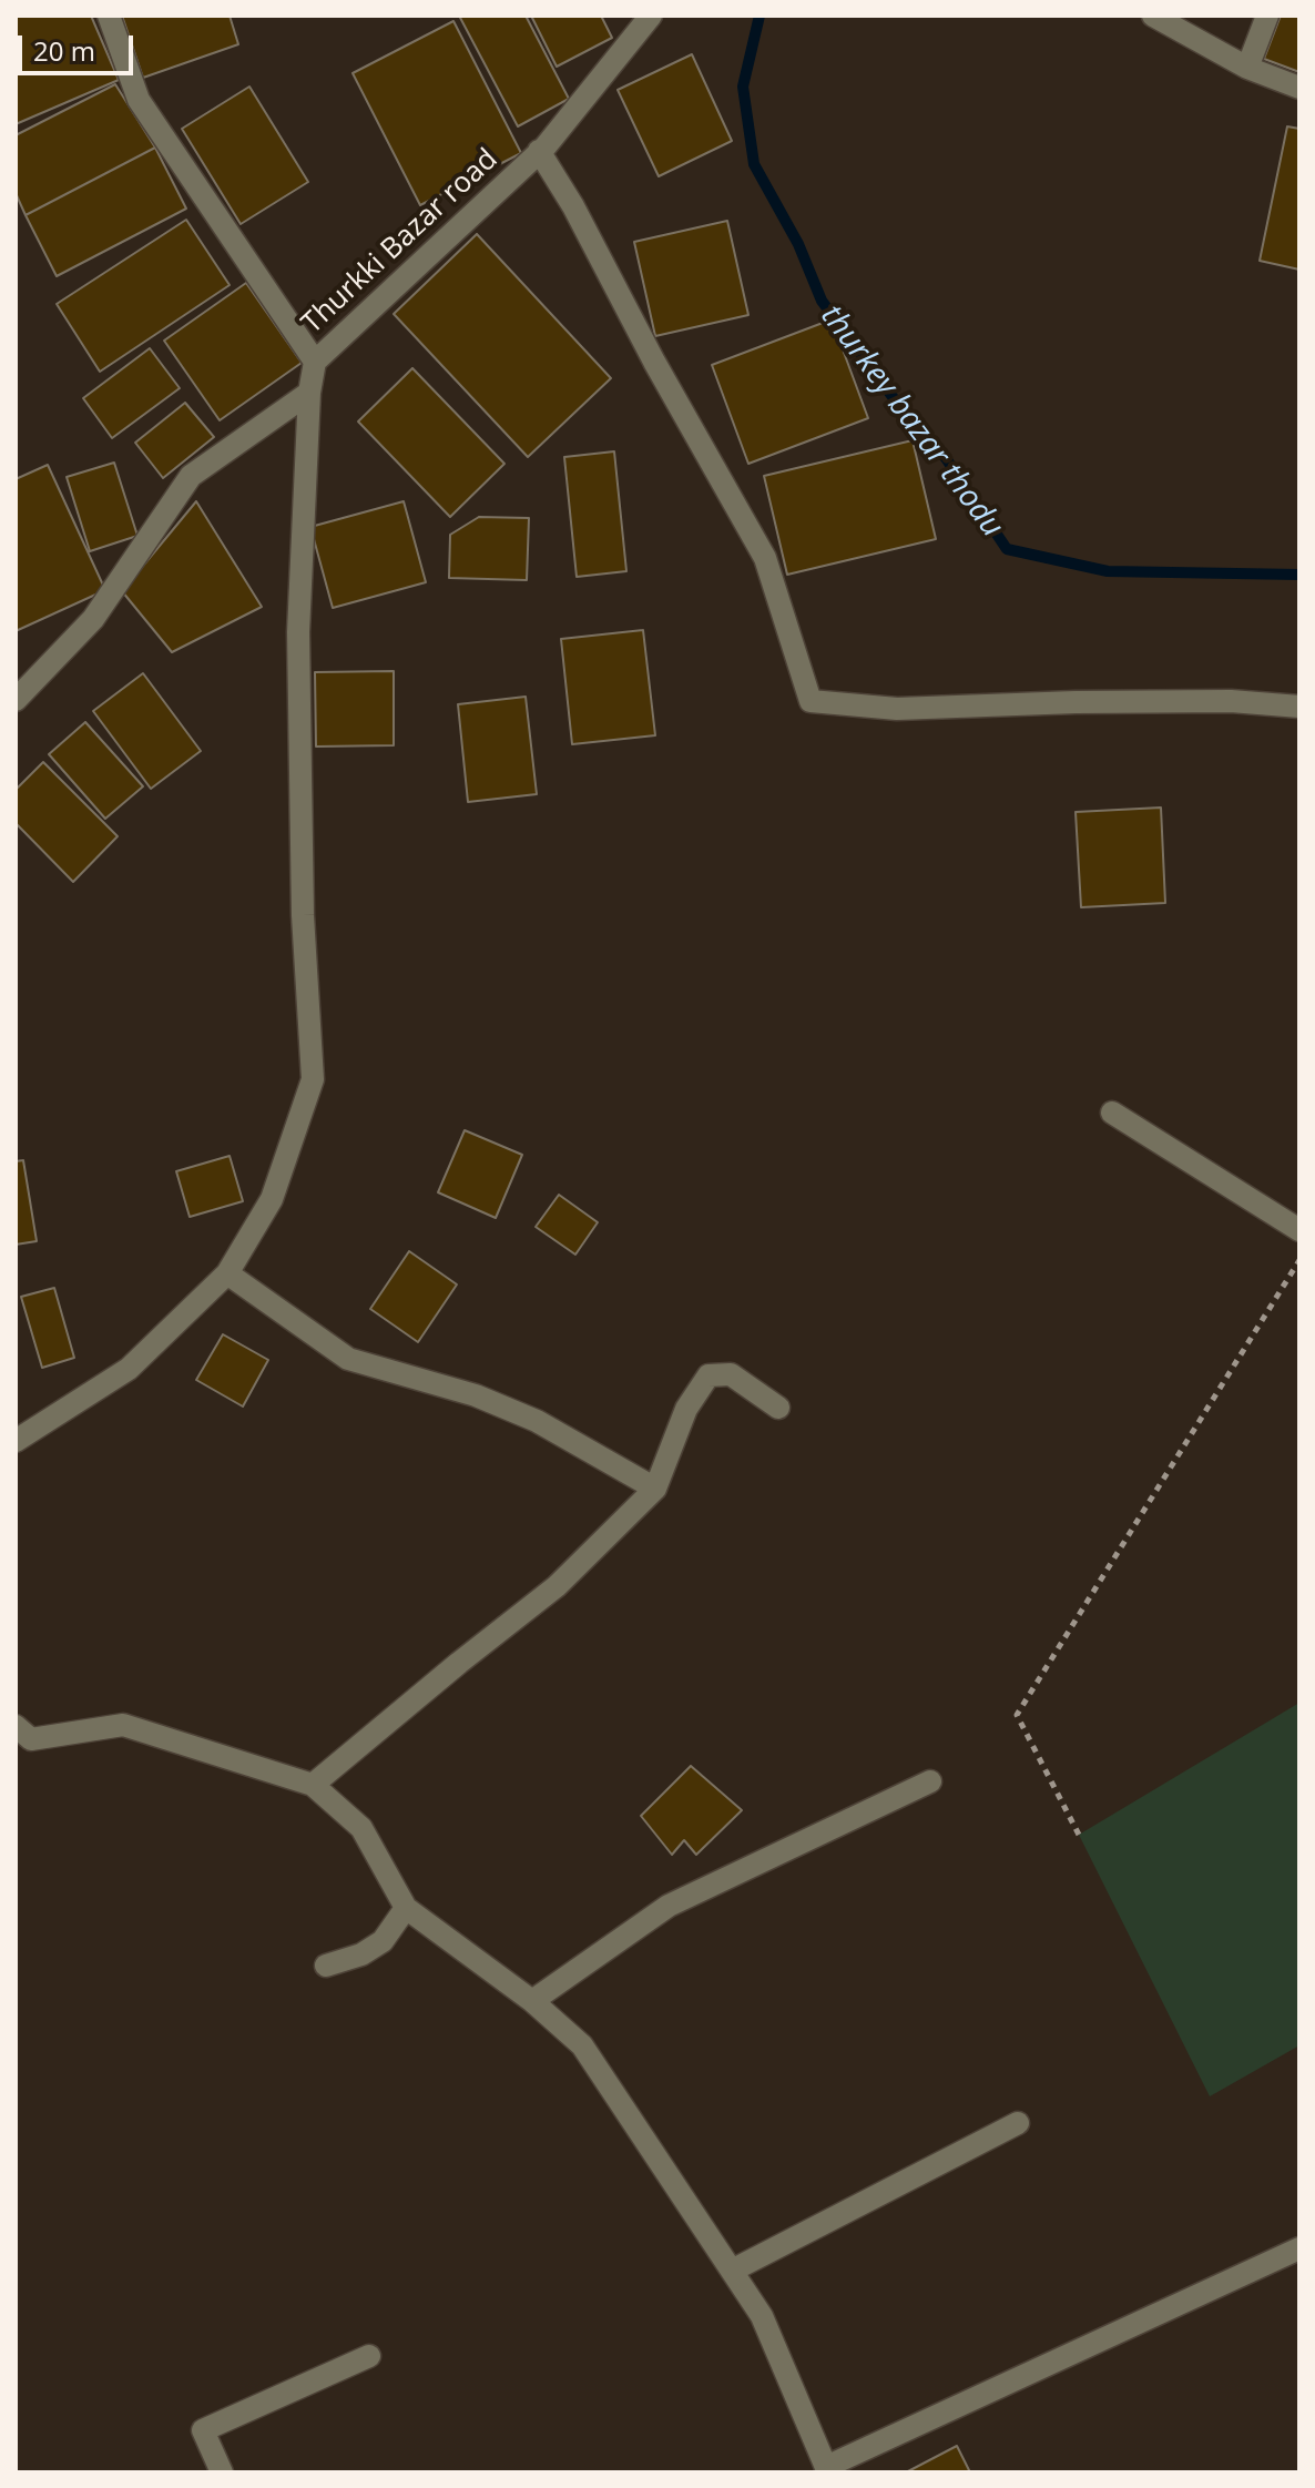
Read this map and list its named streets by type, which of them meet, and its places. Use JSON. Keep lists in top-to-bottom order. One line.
{"streets":{"street":["Thurkki Bazar road"]},"water":["thurkey bazar thodu"],"scale_bar":"20 m"}
